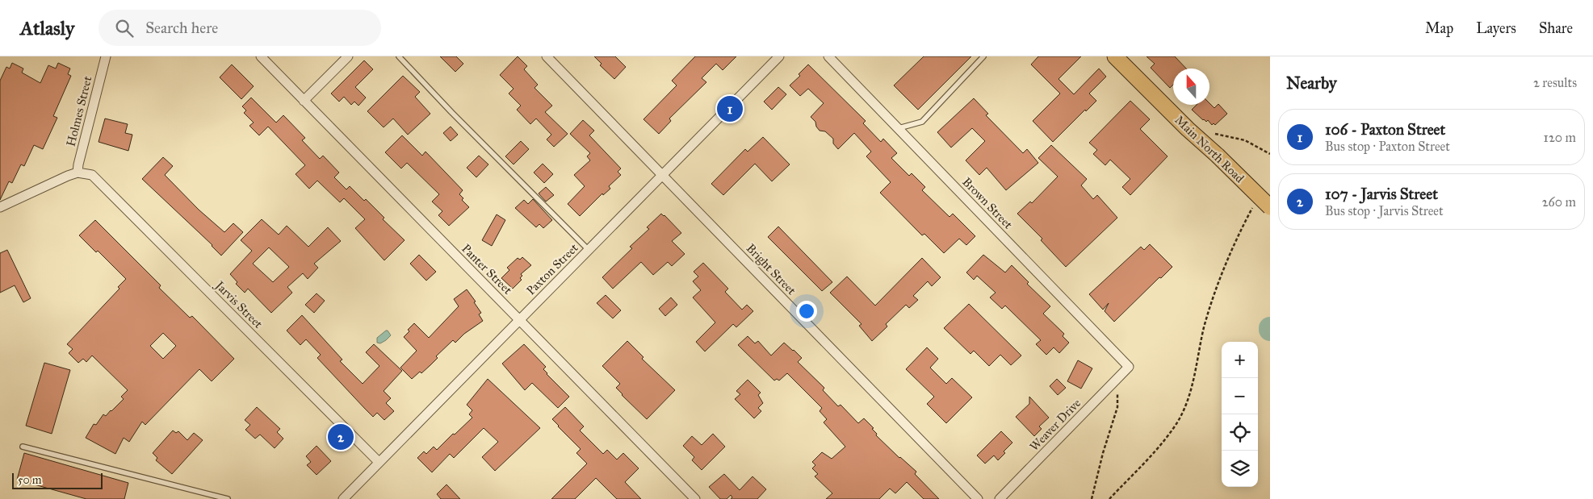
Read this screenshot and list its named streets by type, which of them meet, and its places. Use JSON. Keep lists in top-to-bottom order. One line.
{"streets":{"main road":["Main North Road"],"street":["Holmes Street","Brown Street","Panter Street","Paxton Street","Bright Street","Jarvis Street","Weaver Drive"]},"crossings":[["Holmes Street","Jarvis Street"],["Brown Street","Weaver Drive"],["Panter Street","Paxton Street"],["Paxton Street","Bright Street"],["Paxton Street","Jarvis Street"]],"scale_bar":"50 m","north":"top","page":{"header":"Atlasly","search":"Search here","nav":["Map","Layers","Share"],"heading":["Nearby","2 results"],"pins":["1","2"],"list":[{"mark":"1","name":"106 - Paxton Street","note":"Bus stop · Paxton Street","value":"120 m"},{"mark":"2","name":"107 - Jarvis Street","note":"Bus stop · Jarvis Street","value":"260 m"}],"map_buttons":["+","−"],"scale":"50 m"}}
